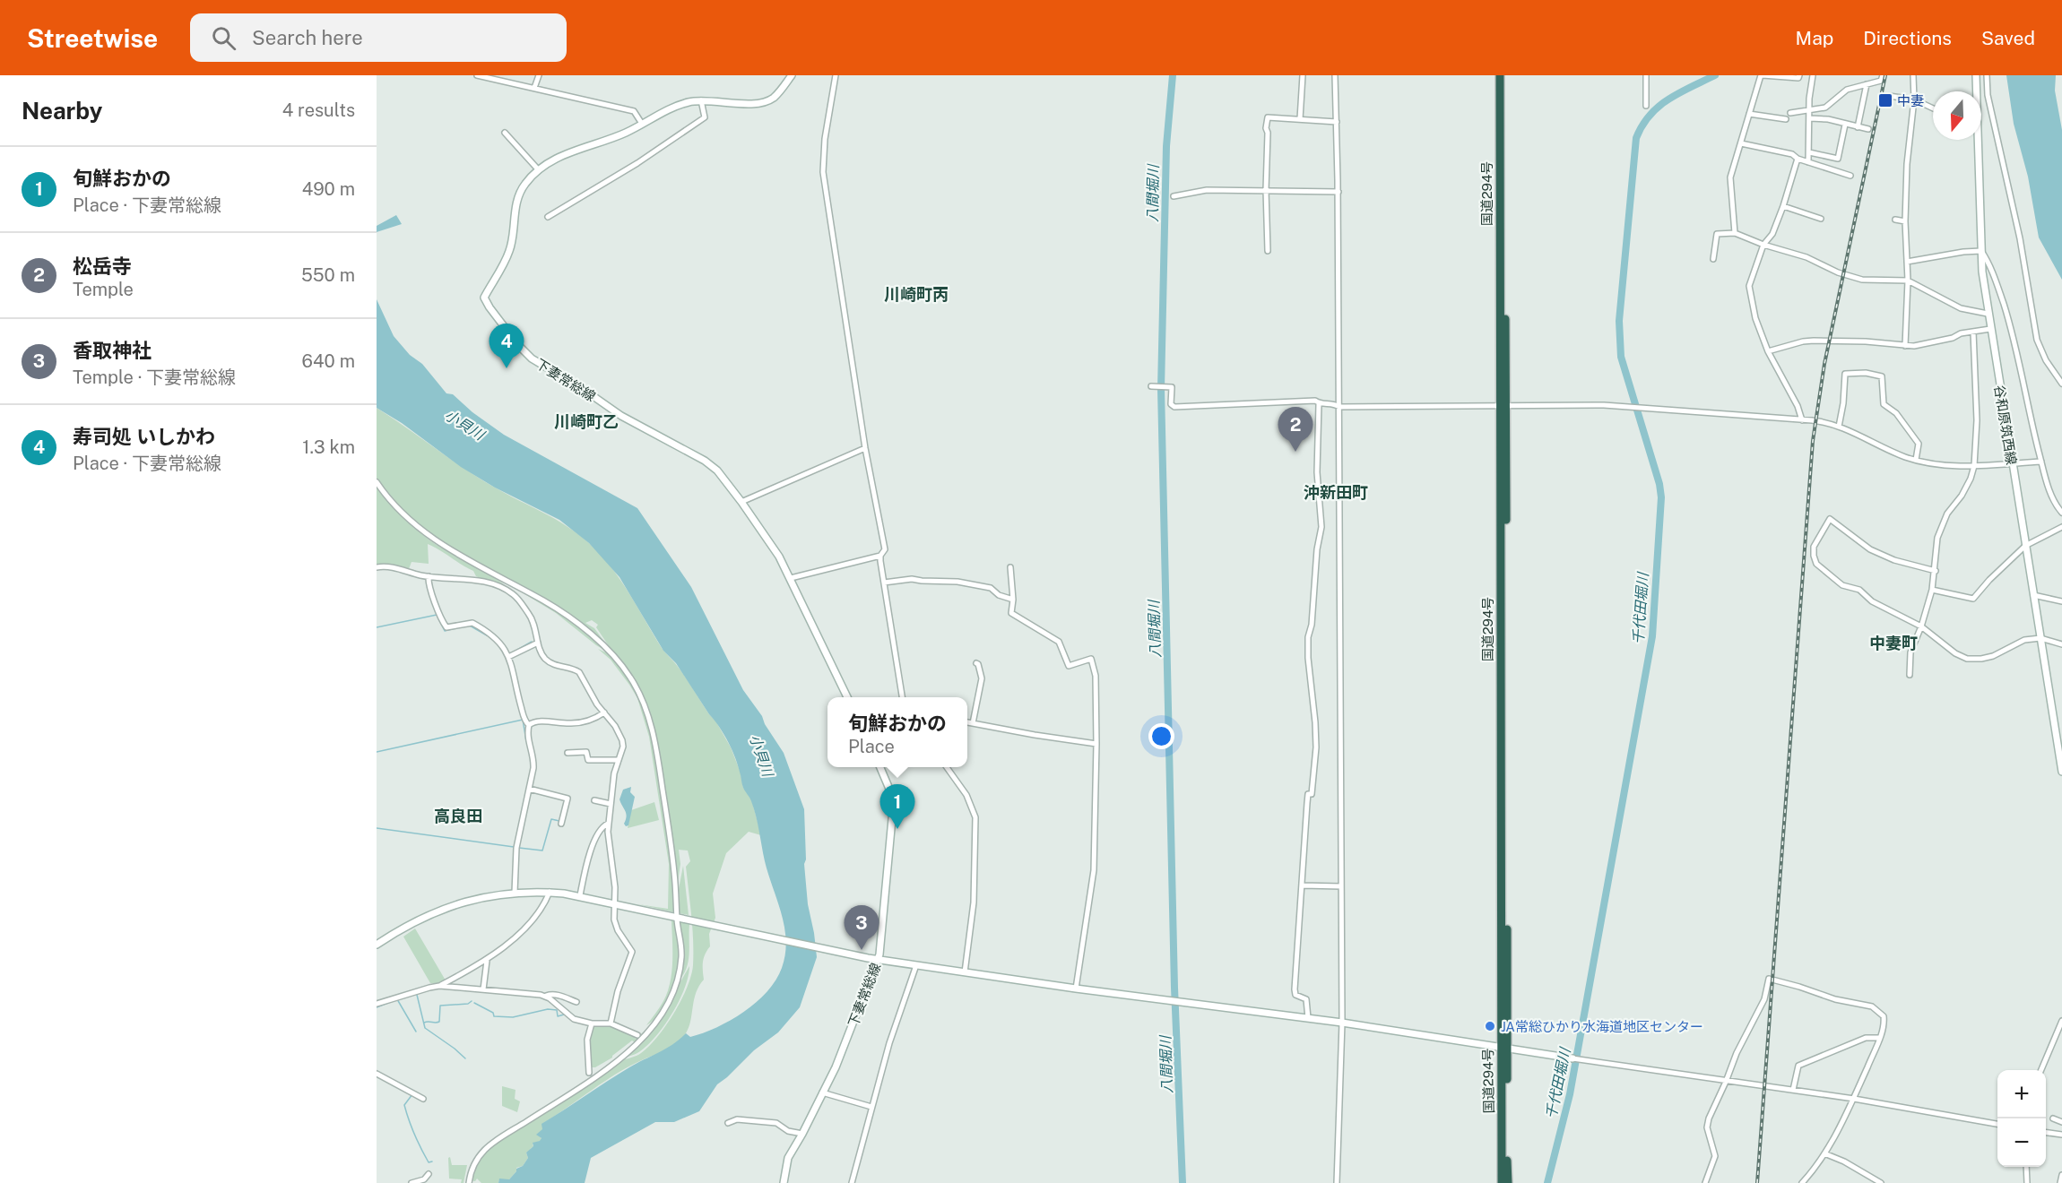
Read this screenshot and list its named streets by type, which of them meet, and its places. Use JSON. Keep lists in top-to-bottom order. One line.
{"streets":{"highway":["国道294号"],"main road":["下妻常総線","谷和原筑西線"]},"districts":["川崎町丙","川崎町乙","沖新田町","中妻町","高良田"],"water":["八間堀川","小貝川","千代田堀川"],"places":{"transit":["中妻"],"other":["JA常総ひかり水海道地区センター"]},"north":"bottom","page":{"header":"Streetwise","search":"Search here","nav":["Map","Directions","Saved"],"heading":["Nearby","4 results"],"list":[{"mark":"1","name":"旬鮮おかの","note":"Place · 下妻常総線","value":"490 m"},{"mark":"2","name":"松岳寺","note":"Temple","value":"550 m"},{"mark":"3","name":"香取神社","note":"Temple · 下妻常総線","value":"640 m"},{"mark":"4","name":"寿司処 いしかわ","note":"Place · 下妻常総線","value":"1.3 km"}],"pins":["4","2","1","3"],"popup":["旬鮮おかの","Place"],"map_buttons":["+","−"]}}
